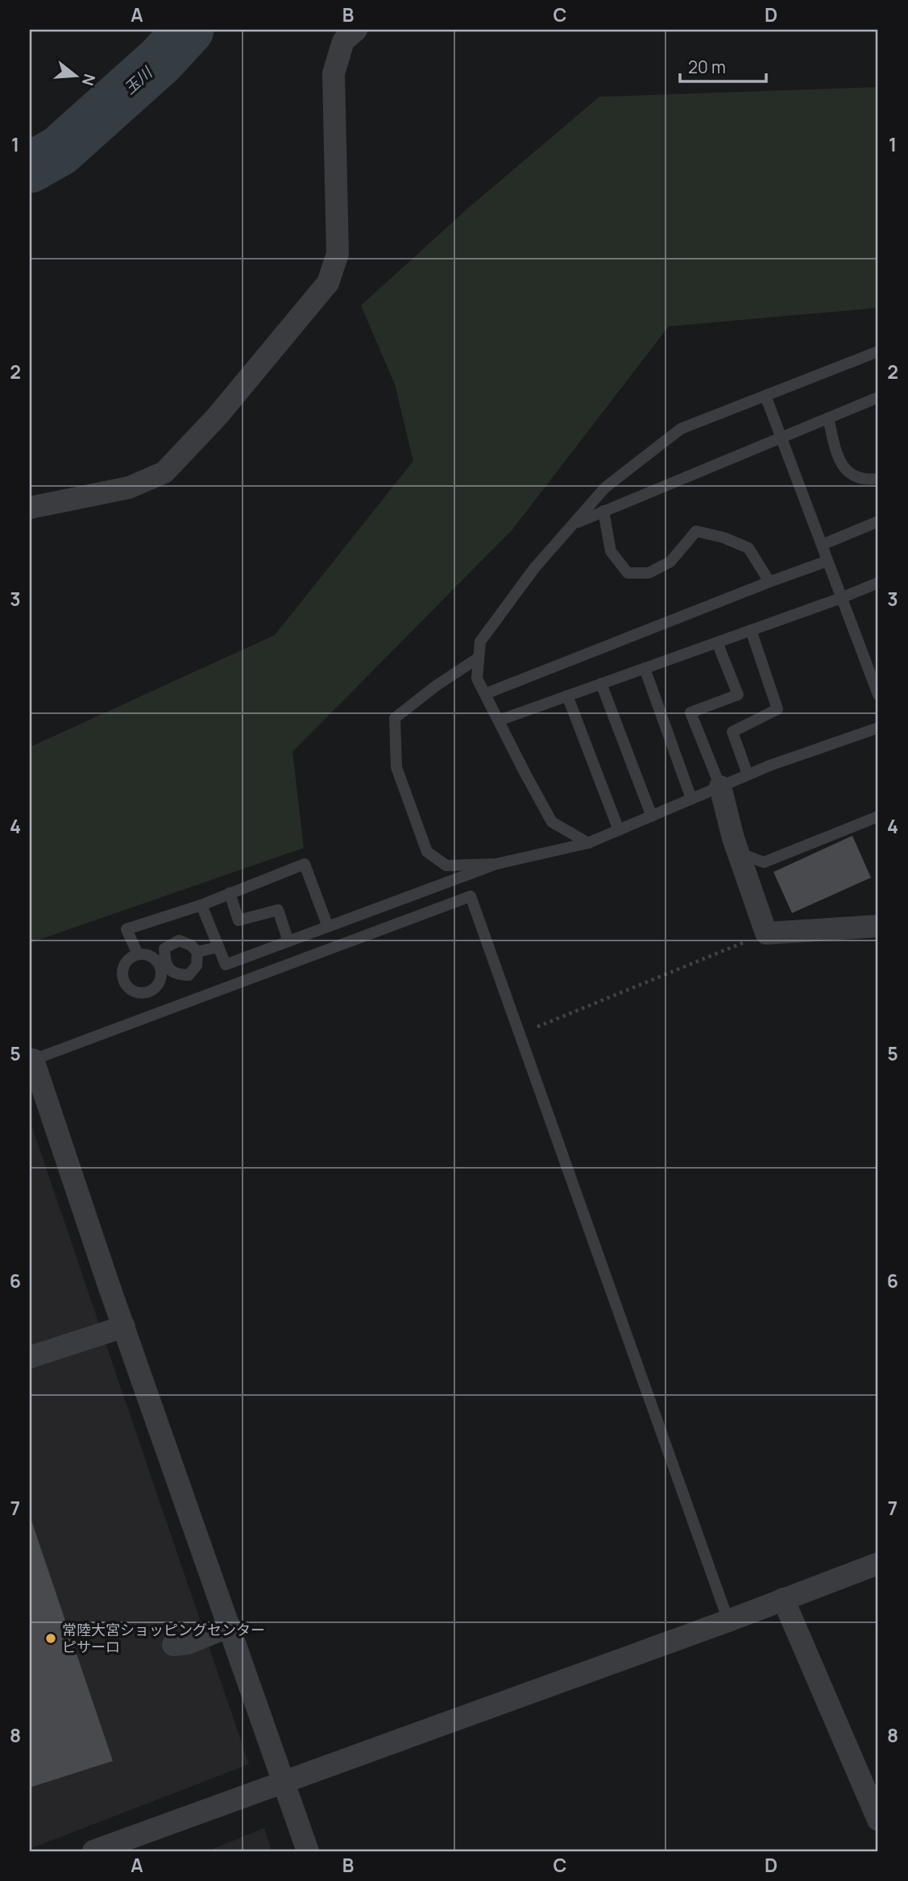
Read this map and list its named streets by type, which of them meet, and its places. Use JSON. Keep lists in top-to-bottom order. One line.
{"water":["玉川"],"places":["常陸大宮ショッピングセンター ピサーロ"],"scale_bar":"20 m","north":"right","grid":{"columns":["A","B","C","D"],"rows":["1","2","3","4","5","6","7","8"]}}
